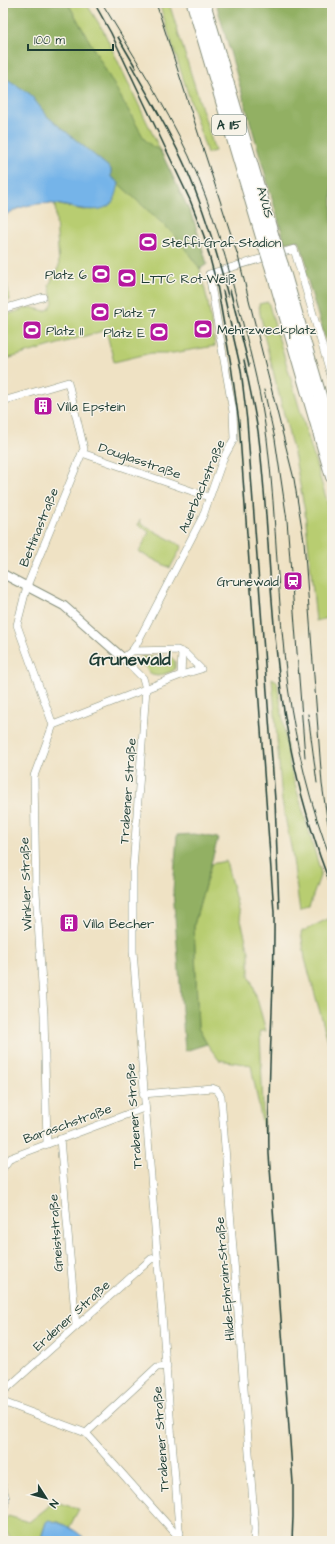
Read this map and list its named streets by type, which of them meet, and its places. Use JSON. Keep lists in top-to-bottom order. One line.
{"streets":{"highway":["A 115","AVUS"],"street":["Douglasstraße","Auerbachstraße","Bettinastraße","Trabener Straße","Winkler Straße","Baraschstraße","Gneiststraße","Hilde-Ephraim-Straße","Erdener Straße"]},"crossings":[["Douglasstraße","Auerbachstraße"],["Douglasstraße","Bettinastraße"],["Bettinastraße","Winkler Straße"],["Trabener Straße","Baraschstraße"],["Trabener Straße","Hilde-Ephraim-Straße"],["Trabener Straße","Erdener Straße"],["Winkler Straße","Baraschstraße"],["Baraschstraße","Gneiststraße"],["Gneiststraße","Erdener Straße"]],"districts":["Grunewald"],"places":{"sports":["Steffi-Graf-Stadion","Platz 6","LTTC Rot-Weiß","Platz 7","Mehrzweckplatz","Platz 11","Platz E"],"building":["Villa Epstein","Villa Becher"],"station":["Grunewald"]},"scale_bar":"100 m","north":"bottom right"}
